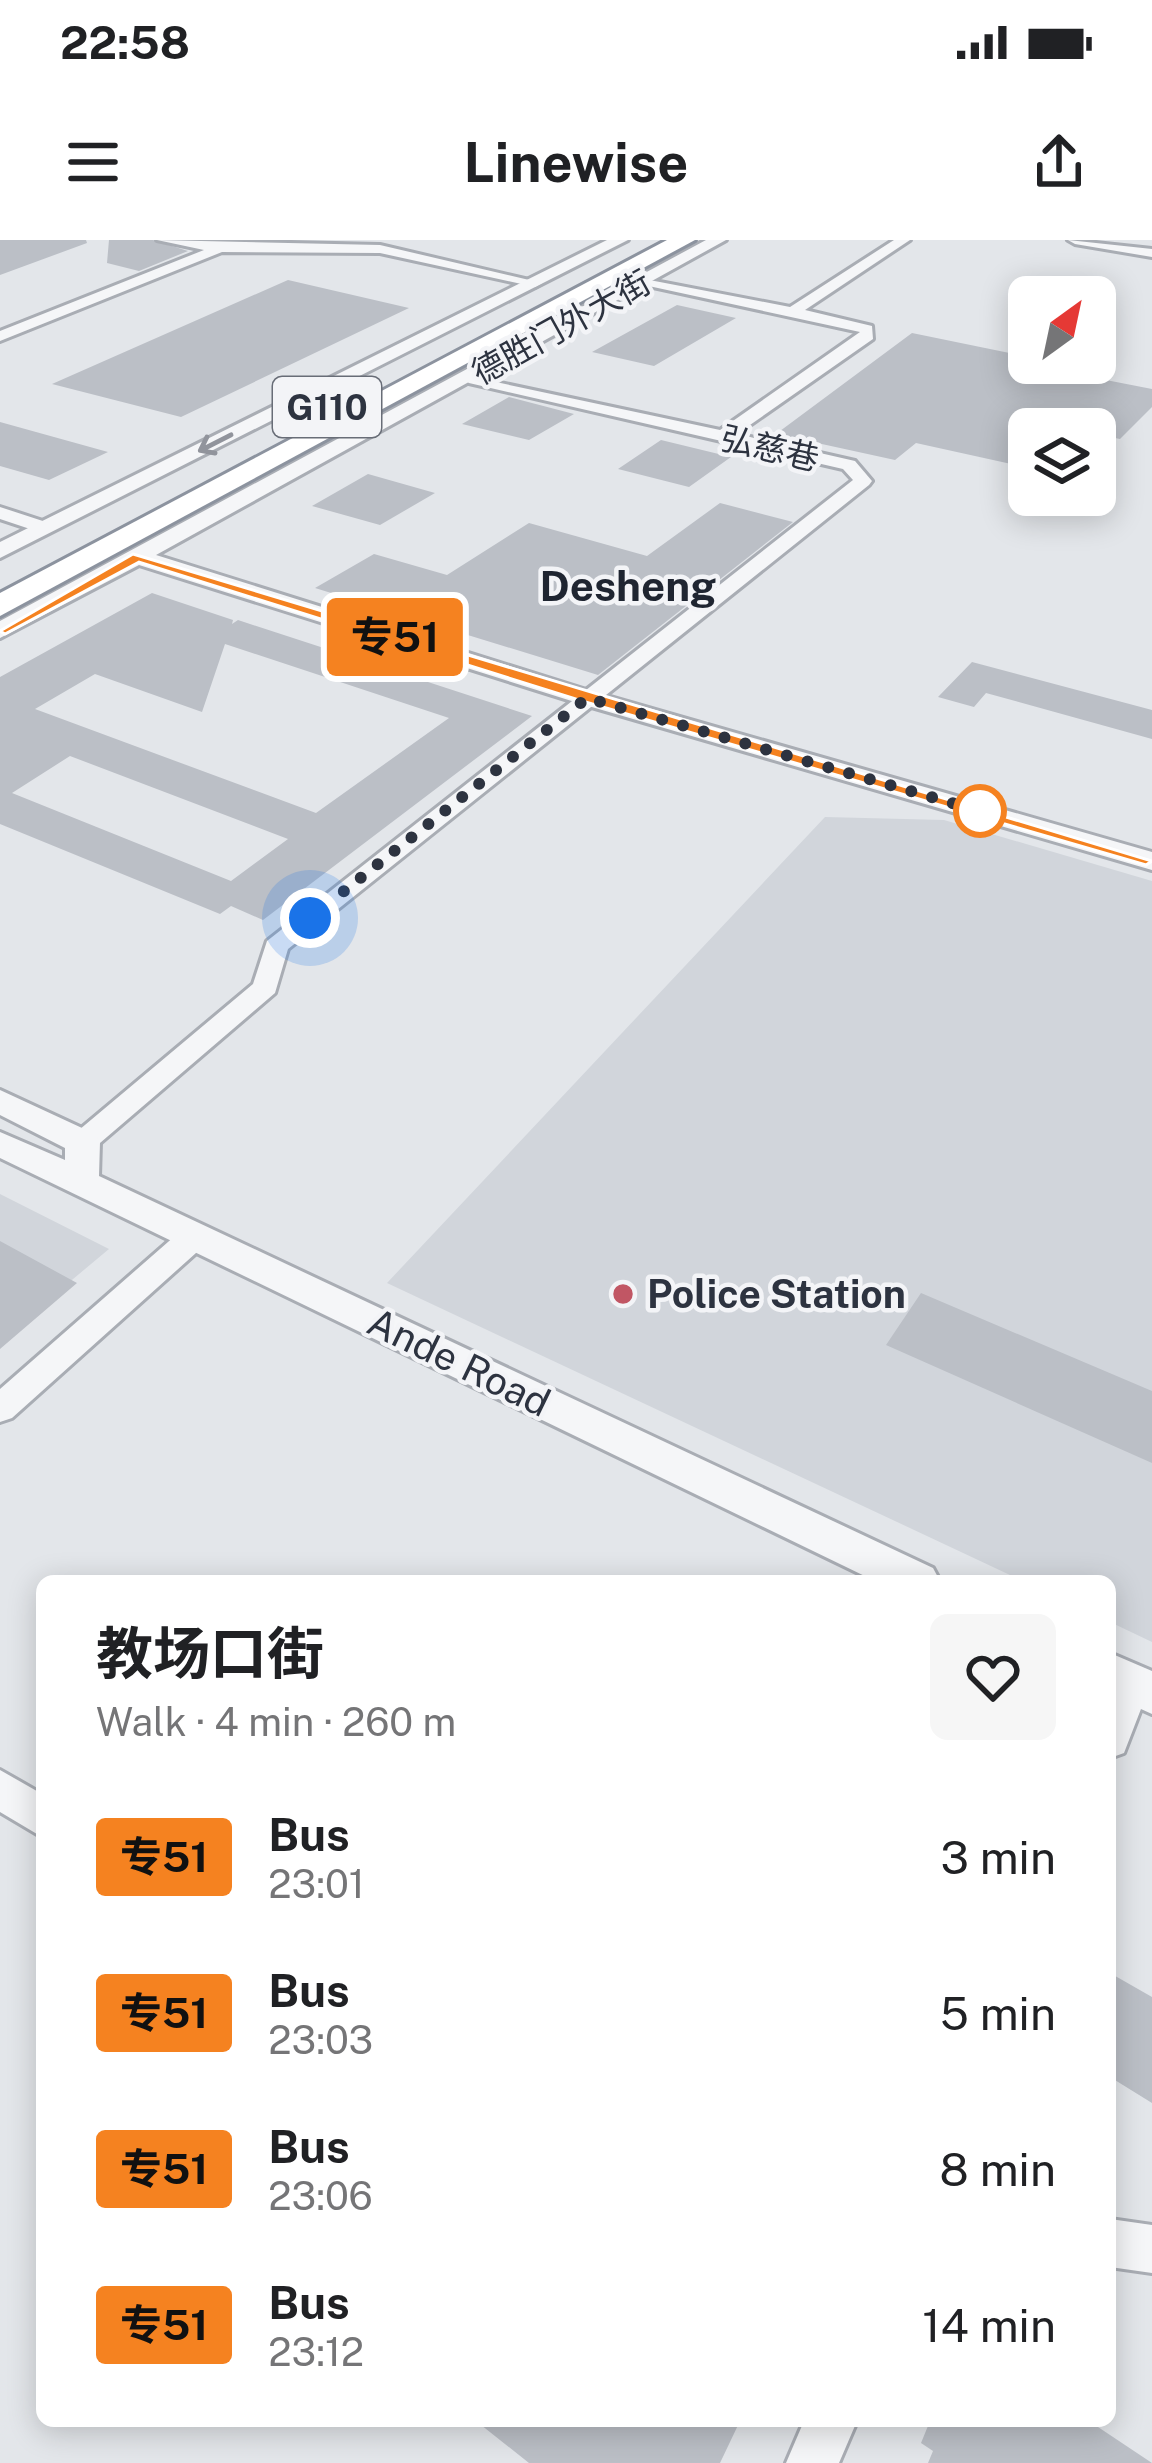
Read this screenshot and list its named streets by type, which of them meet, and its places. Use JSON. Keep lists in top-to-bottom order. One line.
{"streets":{"highway":["G110"],"street":["德胜门外大街","弘慈巷","Ande Road"]},"crossings":[["德胜门外大街","弘慈巷"]],"districts":["Desheng"],"places":["Police Station"],"lines":["bus line 专51"],"north":"top right","page":{"status":"22:58","header":"Linewise","on_map":"专51","heading":["教场口街","Walk · 4 min · 260 m"],"list":[{"mark":"专51","name":"Bus","note":"23:01","value":"3 min"},{"mark":"专51","name":"Bus","note":"23:03","value":"5 min"},{"mark":"专51","name":"Bus","note":"23:06","value":"8 min"},{"mark":"专51","name":"Bus","note":"23:12","value":"14 min"}]}}
